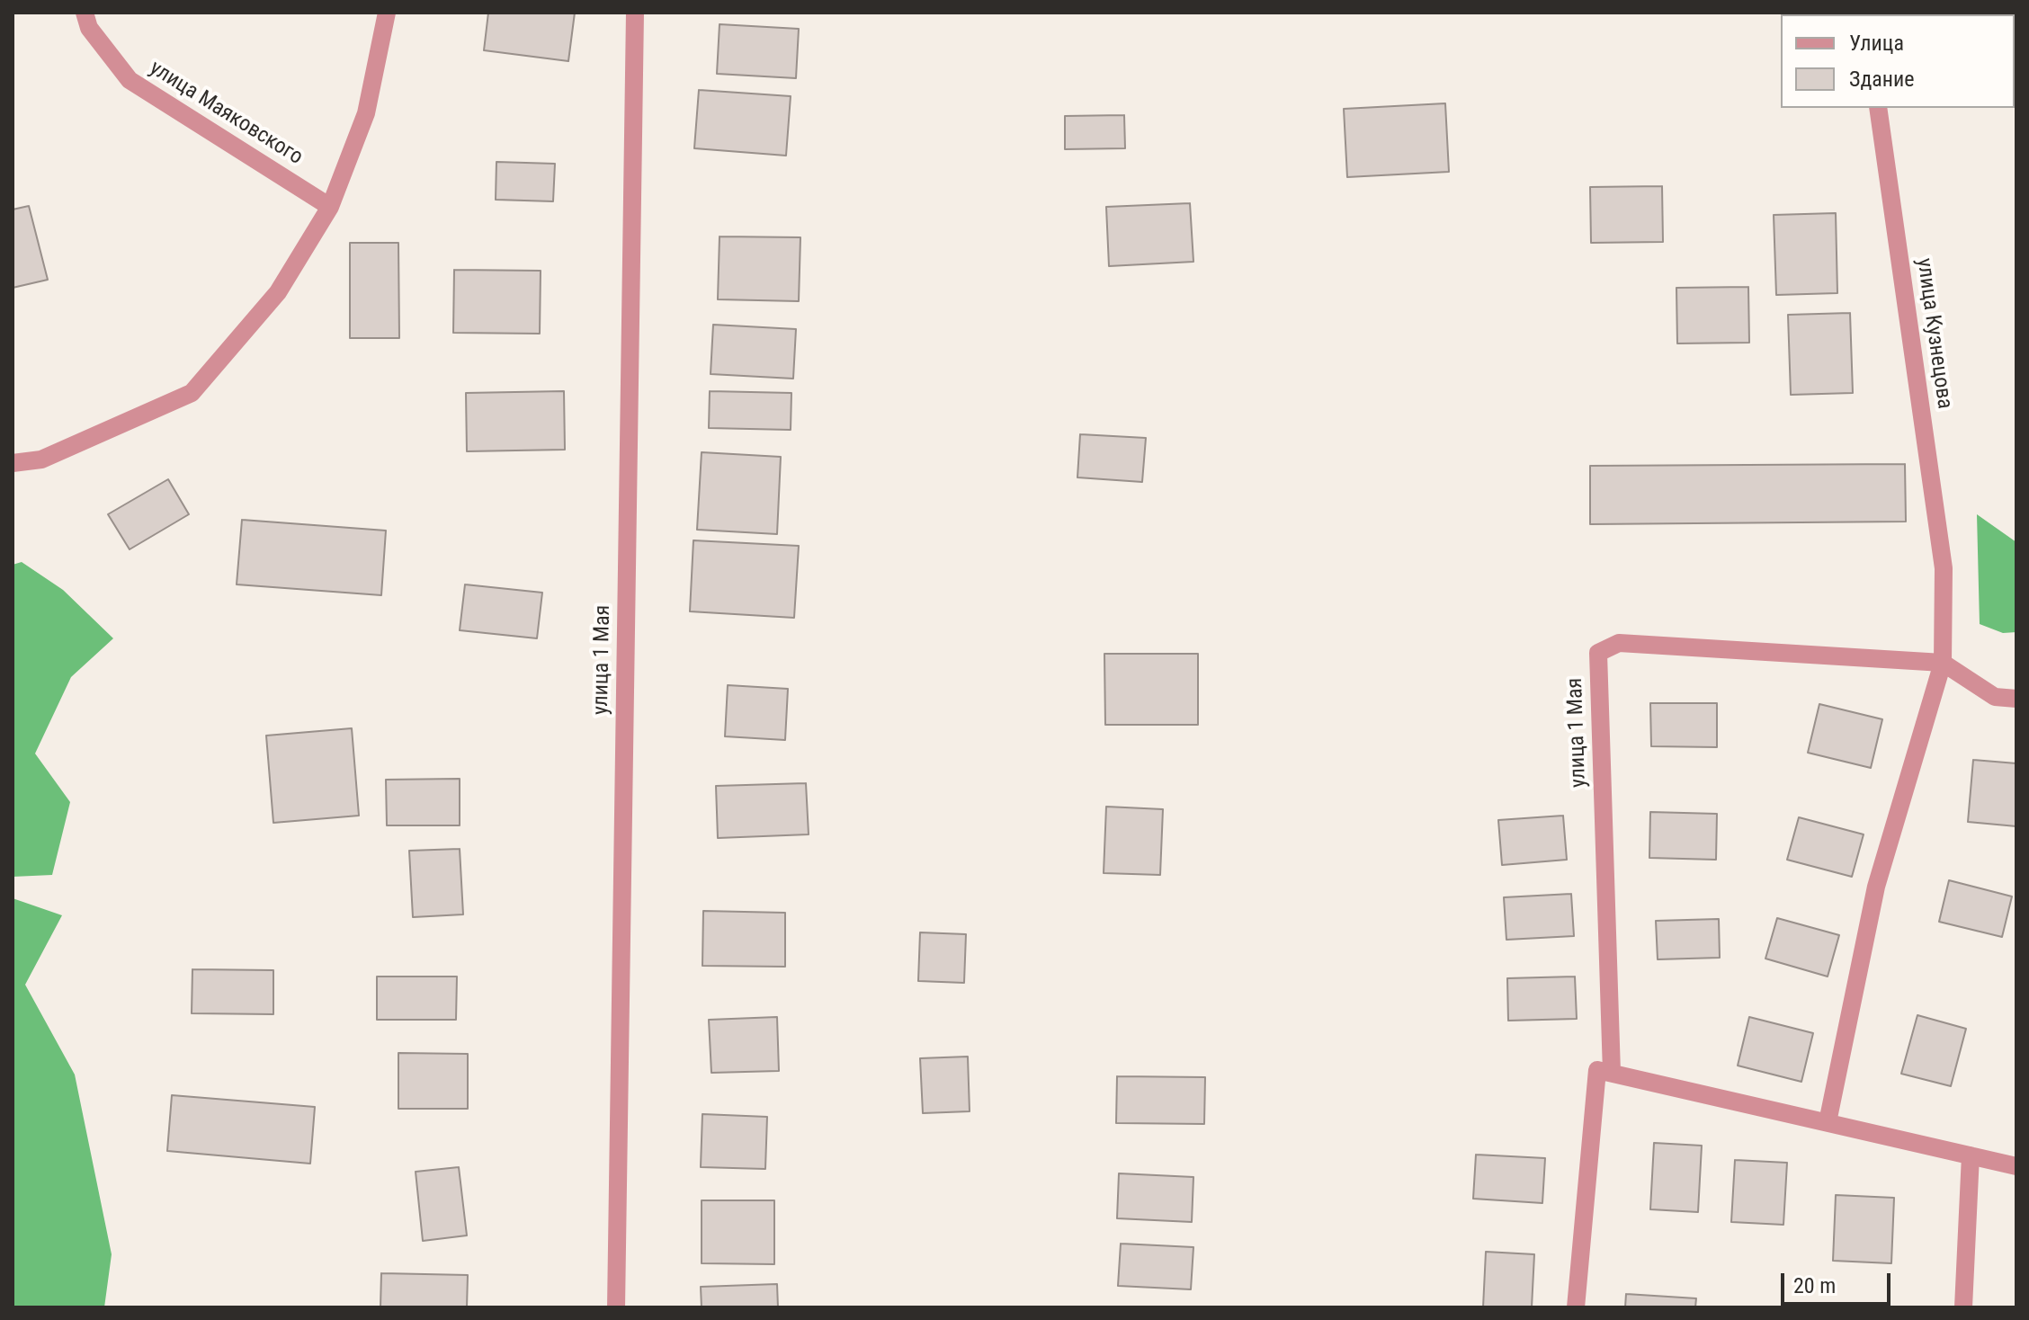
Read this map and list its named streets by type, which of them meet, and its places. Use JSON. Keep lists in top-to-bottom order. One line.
{"streets":{"street":["улица Маяковского","улица Кузнецова","улица 1 Мая"]},"crossings":[["улица Кузнецова","улица 1 Мая"]],"legend":["Улица","Здание"],"scale_bar":"20 m"}
